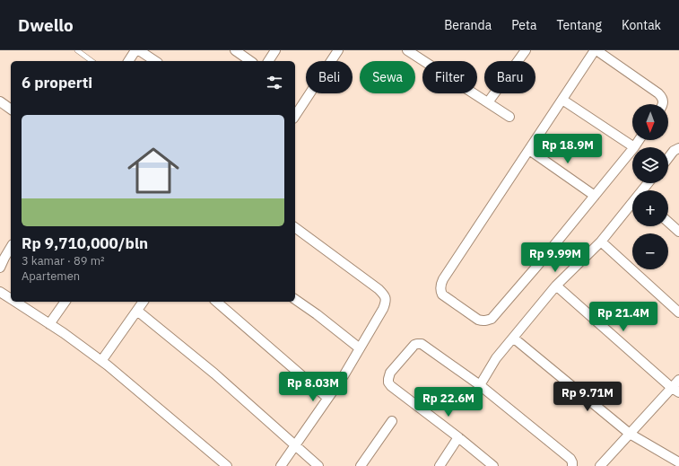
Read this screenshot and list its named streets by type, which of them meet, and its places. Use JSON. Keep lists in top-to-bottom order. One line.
{"north":"bottom","page":{"header":"Dwello","nav":["Beranda","Peta","Tentang","Kontak"],"chip":["Beli","Sewa","Filter","Baru"],"heading":"6 properti","map_buttons":["+","−"],"list":[{"name":"Rp 9,710,000/bln","note":"3 kamar · 89 m² · Apartemen"}],"price":["Rp 18.9M","Rp 9.99M","Rp 21.4M","Rp 8.03M","Rp 9.71M","Rp 22.6M"]}}
